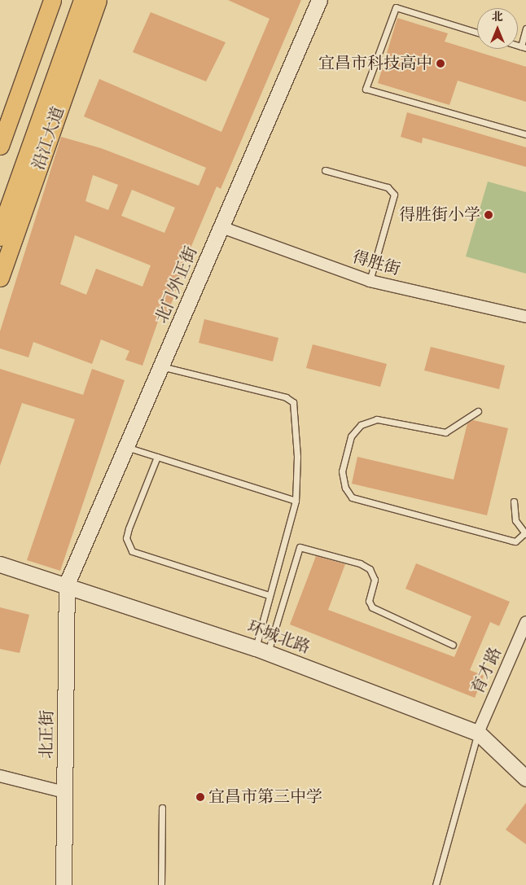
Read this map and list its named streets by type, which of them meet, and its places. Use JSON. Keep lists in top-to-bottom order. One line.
{"streets":{"main road":["沿江大道"],"street":["得胜街","北门外正街","环城北路","育才路","北正街"]},"crossings":[["得胜街","北门外正街"],["北门外正街","环城北路"],["北门外正街","北正街"],["环城北路","育才路"],["环城北路","北正街"]],"places":["宜昌市科技高中","得胜街小学","宜昌市第三中学"],"north":"top"}
